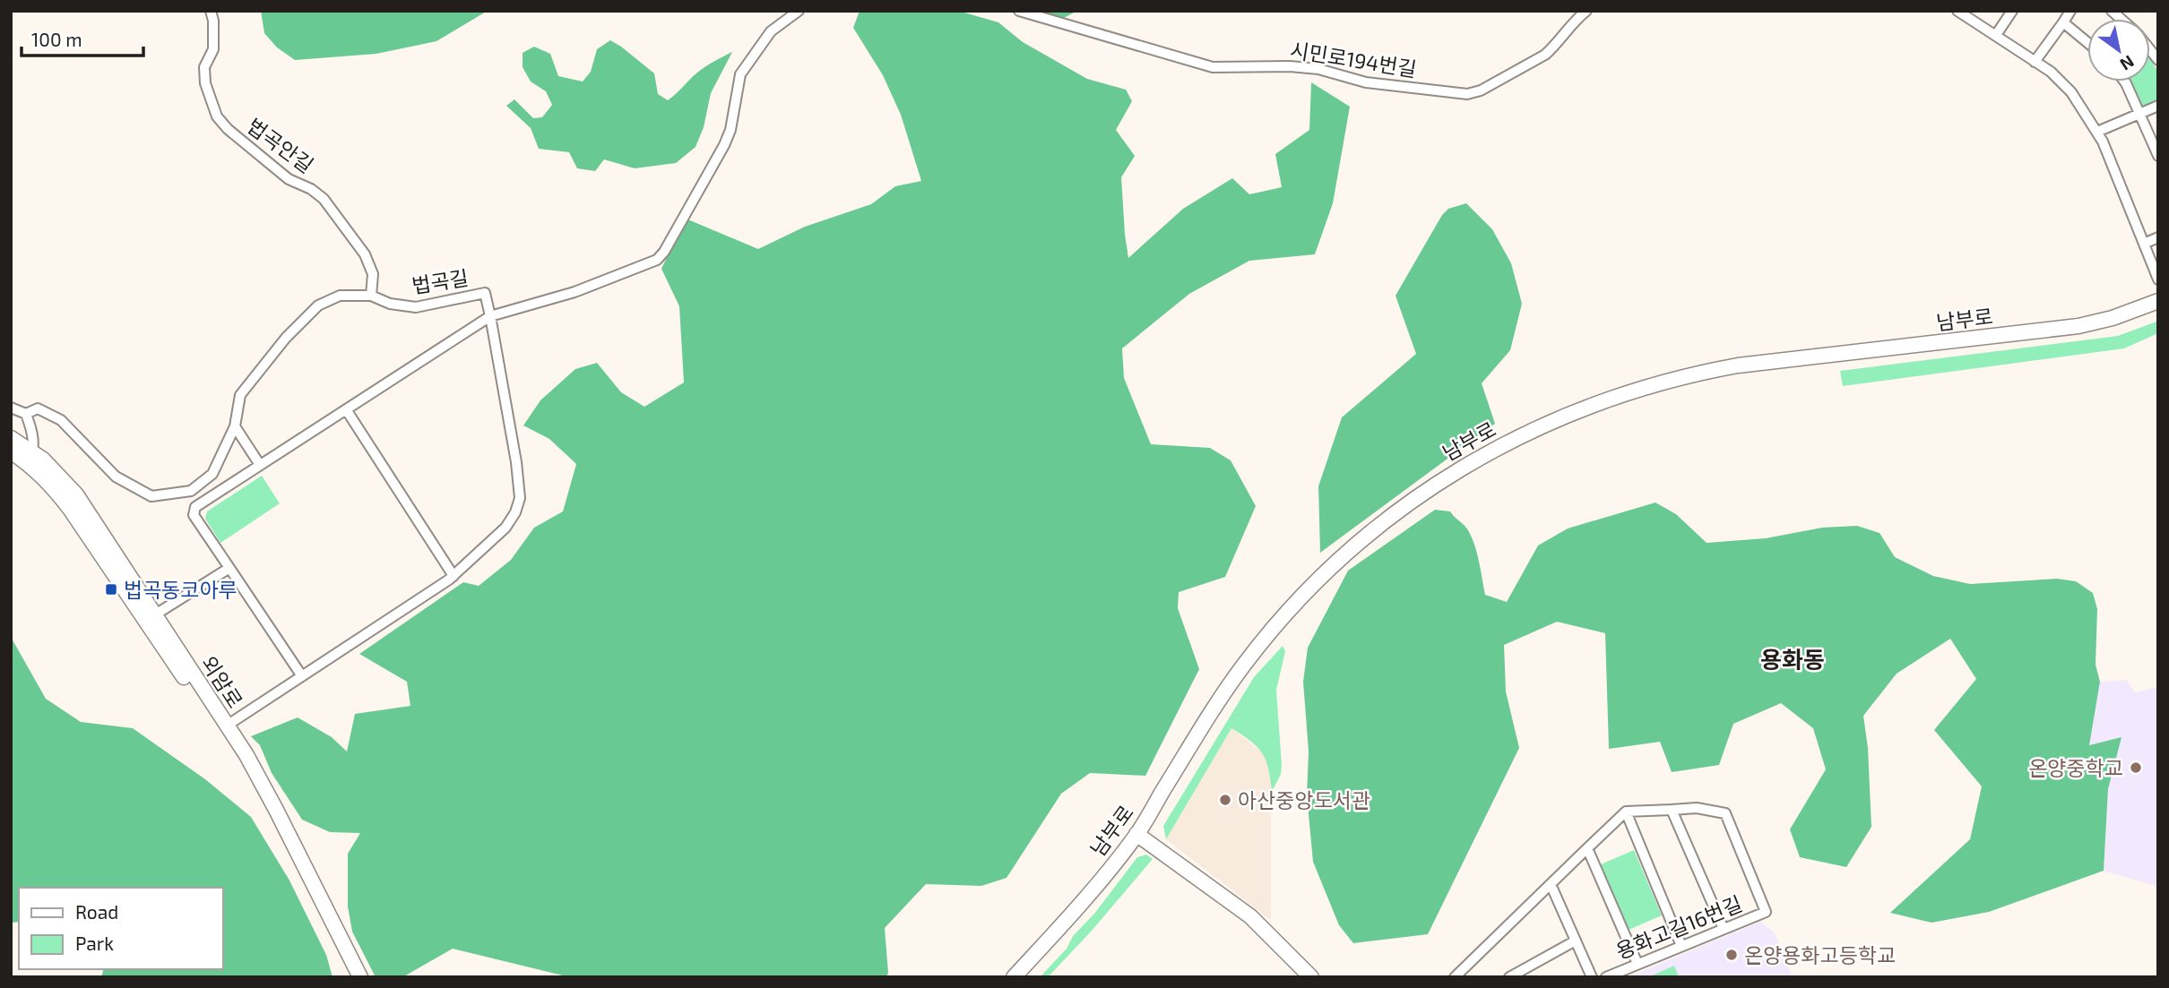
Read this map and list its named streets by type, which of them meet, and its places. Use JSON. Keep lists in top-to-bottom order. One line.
{"streets":{"street":["시민로194번길","법곡안길","법곡길","남부로","외암로","용화고길16번길"]},"crossings":[["법곡안길","법곡길"]],"districts":["용화동"],"places":{"transit":["법곡동코아루"],"other":["온양중학교","아산중앙도서관","온양용화고등학교"]},"legend":["Road","Park"],"scale_bar":"100 m","north":"bottom right"}
